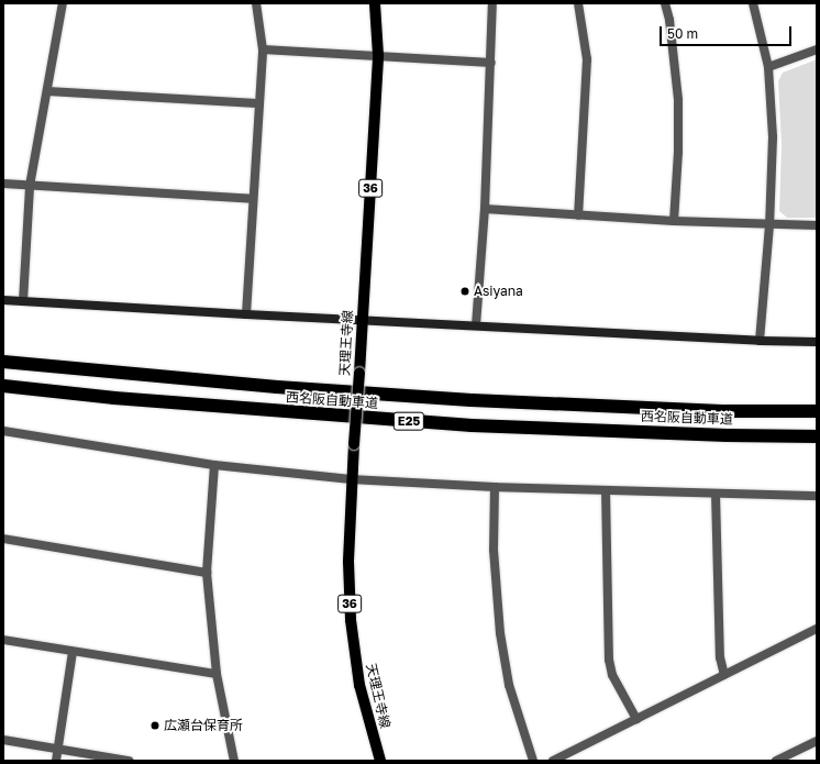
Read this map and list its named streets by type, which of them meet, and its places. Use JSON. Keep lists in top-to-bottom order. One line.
{"streets":{"highway":["西名阪自動車道","E25"],"main road":["36","天理王寺線"]},"places":["Asiyana","広瀬台保育所"],"scale_bar":"50 m"}
